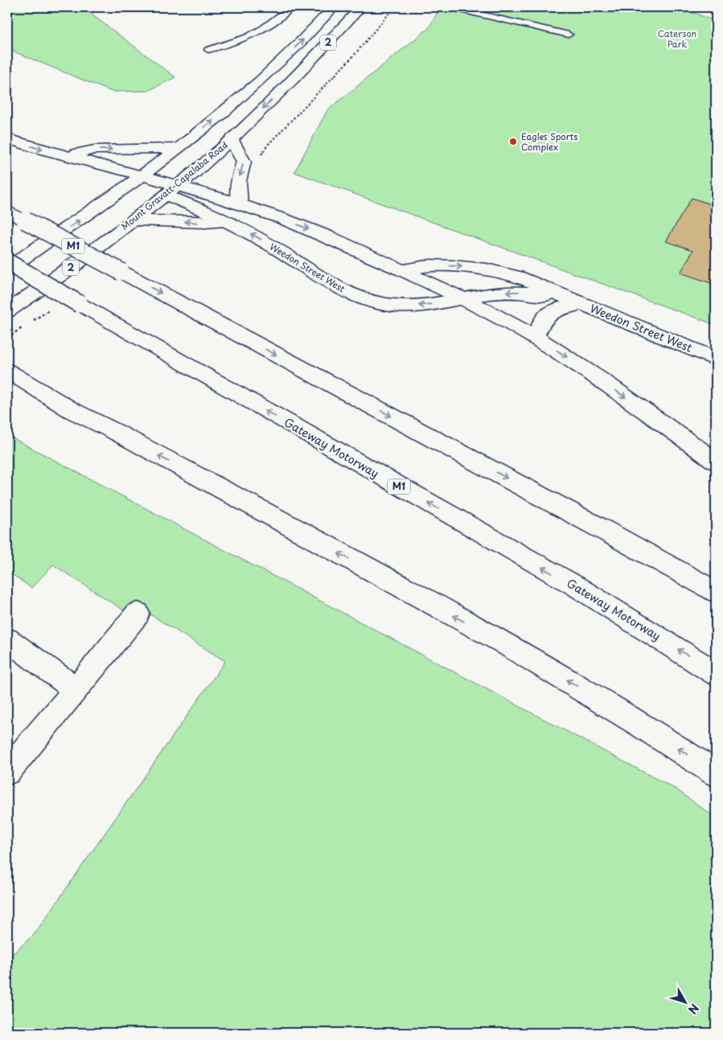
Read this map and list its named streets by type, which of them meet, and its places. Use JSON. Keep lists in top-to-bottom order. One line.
{"streets":{"main road":["2","Mount Gravatt-Capalaba Road","M1","Weedon Street West","Gateway Motorway"]},"crossings":[["2","Weedon Street West"],["Mount Gravatt-Capalaba Road","Weedon Street West"]],"parks":["Caterson Park"],"places":["Eagles Sports Complex"],"north":"bottom right"}
